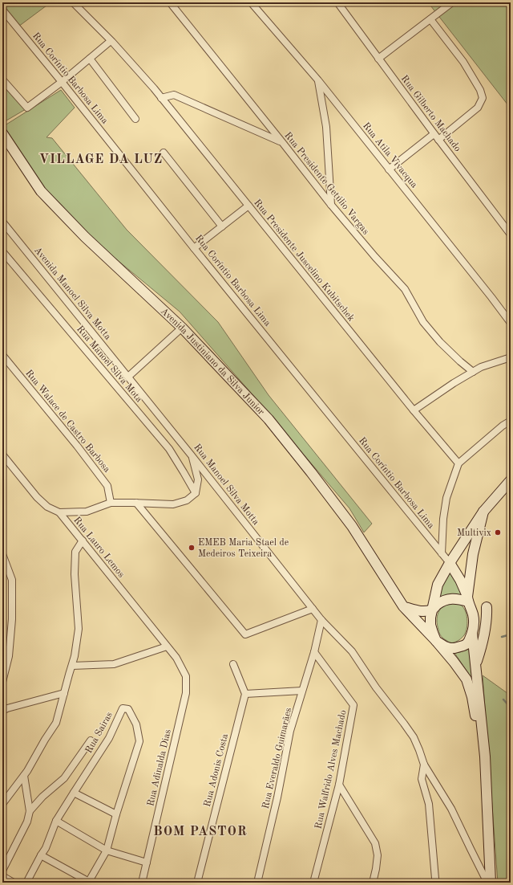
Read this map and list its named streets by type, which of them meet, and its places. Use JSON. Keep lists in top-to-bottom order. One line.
{"streets":{"main road":["Avenida Justiniano da Silva Junior"],"street":["Rua Coríntio Barbosa Lima","Rua Gilberto Machado","Rua Atila Vivacqua","Rua Presidente Getúlio Vargas","Rua Presidente Juscelino Kubitschek","Avenida Manoel Silva Motta","Rua Manoel Silva Mota","Rua Walace de Castro Barbosa","Rua Manoel Silva Motta","Rua Lauro Lemos","Rua Sairas","Rua Everaldo Guimarães","Rua Adinalda Dias","Rua Walfrido Alves Machado","Rua Adonis Costa"]},"crossings":[["Avenida Manoel Silva Motta","Rua Manoel Silva Motta"],["Rua Manoel Silva Motta","Rua Everaldo Guimarães"],["Rua Lauro Lemos","Rua Adinalda Dias"],["Rua Everaldo Guimarães","Rua Walfrido Alves Machado"]],"districts":["VILLAGE DA LUZ","BOM PASTOR"],"places":["Multivix","EMEB Maria Stael de Medeiros Teixeira"]}
